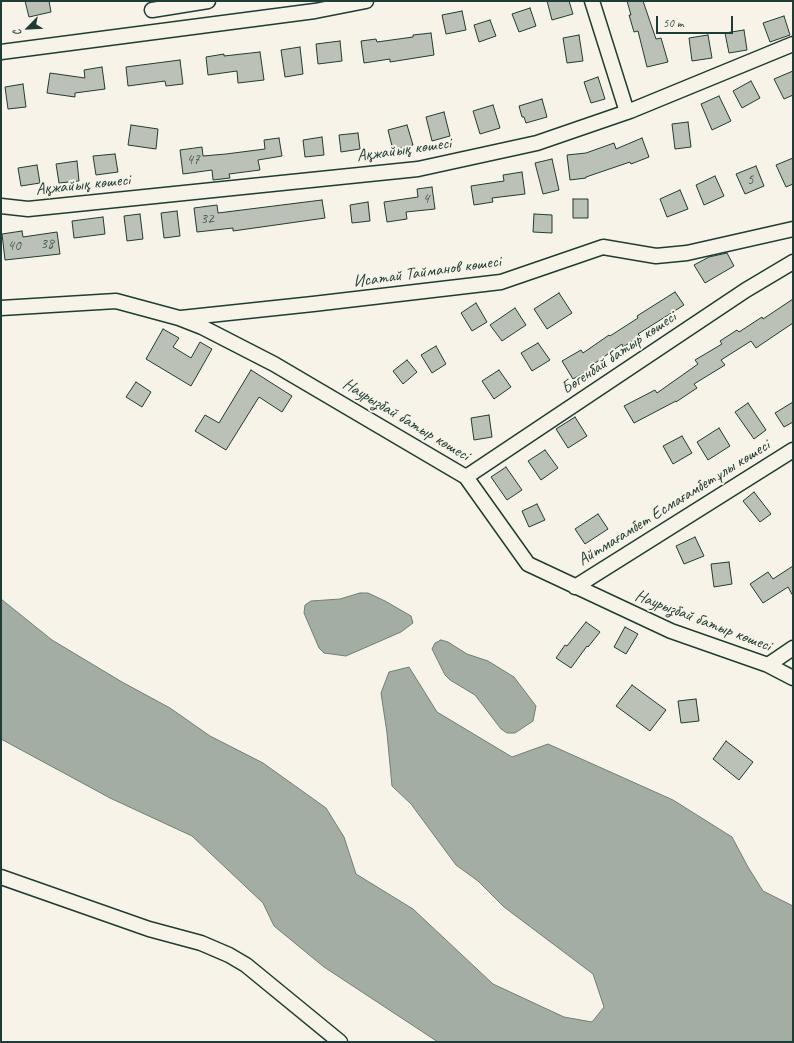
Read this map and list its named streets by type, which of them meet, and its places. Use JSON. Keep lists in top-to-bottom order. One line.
{"streets":{"street":["Ақжайық көшесі","Исатай Тайманов көшесі","Бөгенбай батыр көшесі","Наурызбай батыр көшесі","Айтмағамбет Есмағамбетұлы көшесі"]},"crossings":[["Исатай Тайманов көшесі","Наурызбай батыр көшесі"],["Бөгенбай батыр көшесі","Наурызбай батыр көшесі"],["Наурызбай батыр көшесі","Айтмағамбет Есмағамбетұлы көшесі"]],"house_numbers":["47","5","4","32","38","40"],"scale_bar":"50 m","north":"bottom left"}
